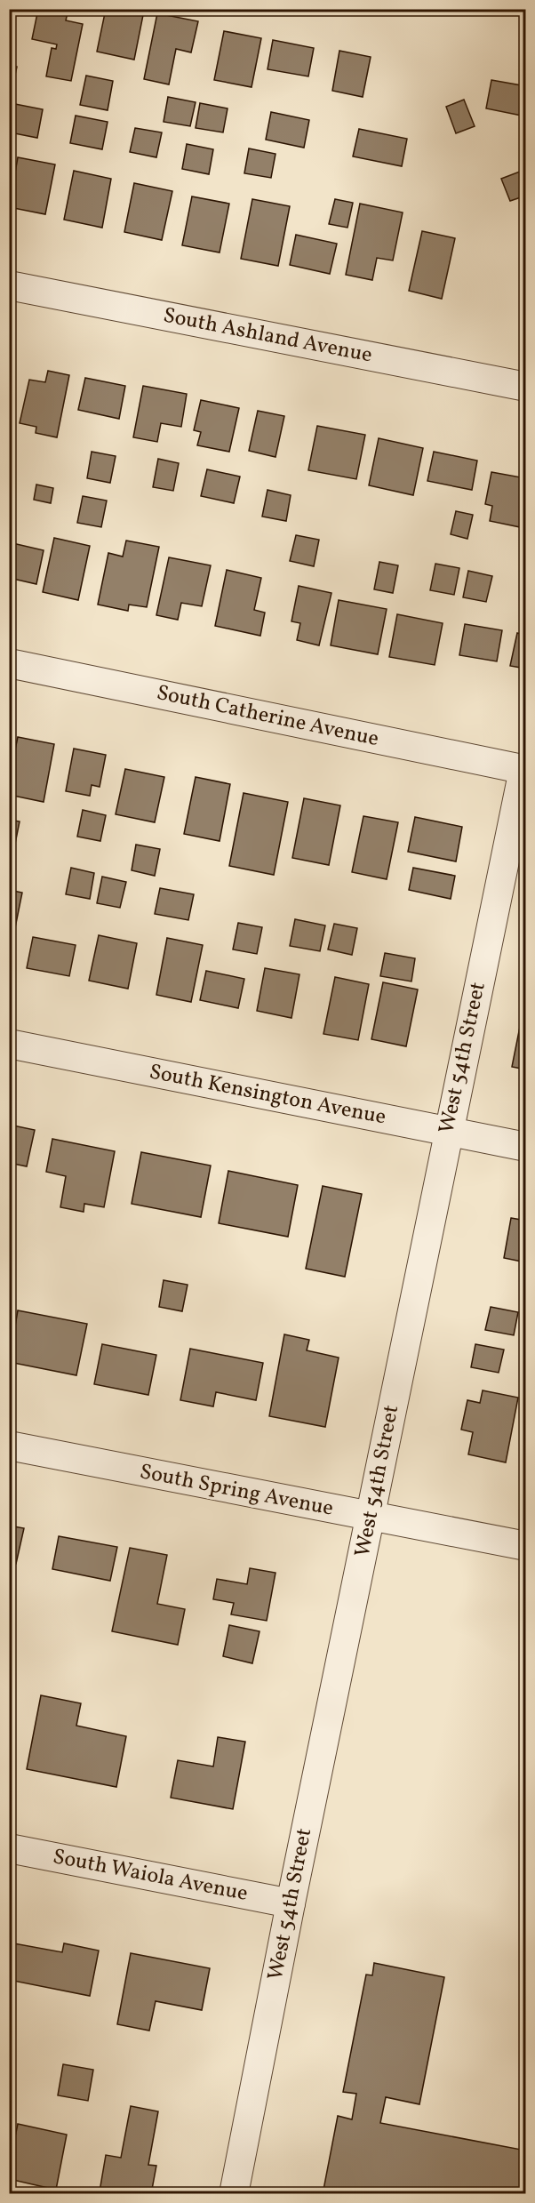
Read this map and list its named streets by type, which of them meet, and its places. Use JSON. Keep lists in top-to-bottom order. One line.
{"streets":{"street":["South Ashland Avenue","South Catherine Avenue","West 54th Street","South Kensington Avenue","South Spring Avenue","South Waiola Avenue"]},"crossings":[["South Catherine Avenue","West 54th Street"],["West 54th Street","South Kensington Avenue"],["West 54th Street","South Spring Avenue"],["West 54th Street","South Waiola Avenue"]]}
